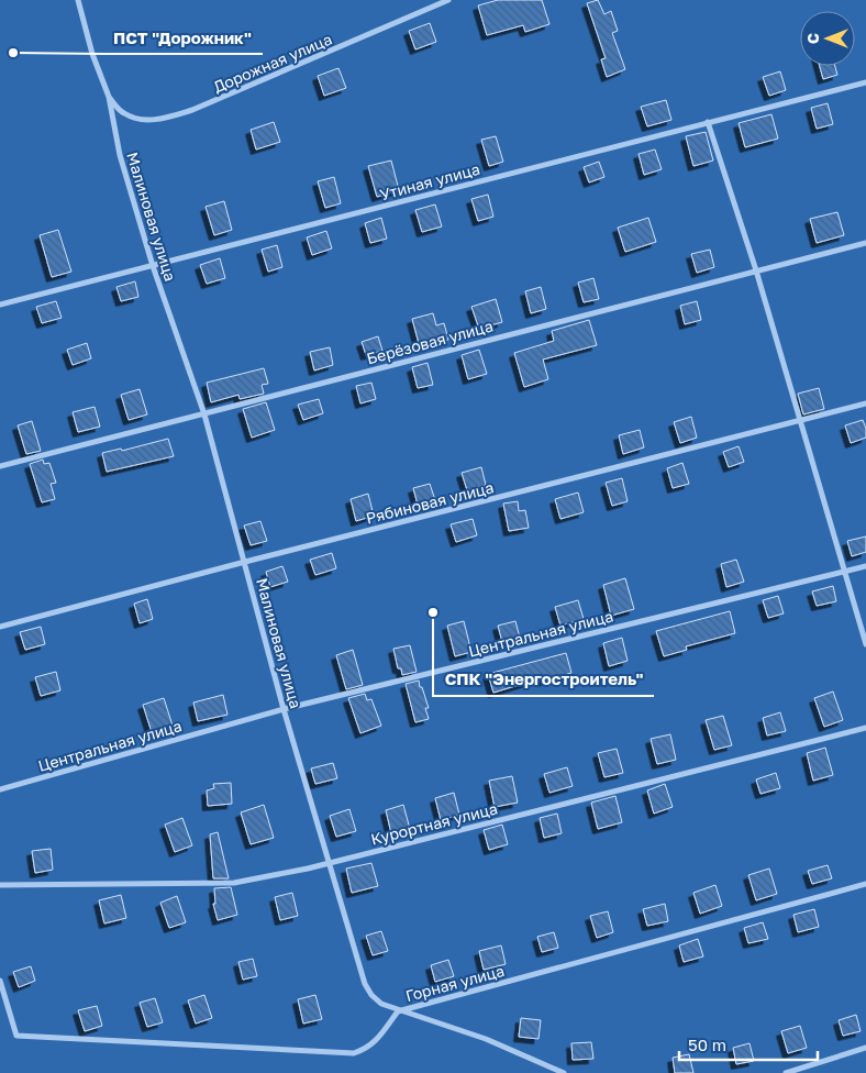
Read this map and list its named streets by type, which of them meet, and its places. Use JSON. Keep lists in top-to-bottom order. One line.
{"streets":{"street":["Дорожная улица","Утиная улица","Малиновая улица","Берёзовая улица","Рябиновая улица","Центральная улица","Курортная улица","Горная улица"]},"crossings":[["Дорожная улица","Малиновая улица"],["Утиная улица","Малиновая улица"],["Малиновая улица","Берёзовая улица"],["Малиновая улица","Рябиновая улица"],["Малиновая улица","Центральная улица"],["Малиновая улица","Курортная улица"],["Малиновая улица","Горная улица"]],"places":["ПСТ \"Дорожник\"","СПК \"Энергостроитель\""],"scale_bar":"50 m","north":"left"}
